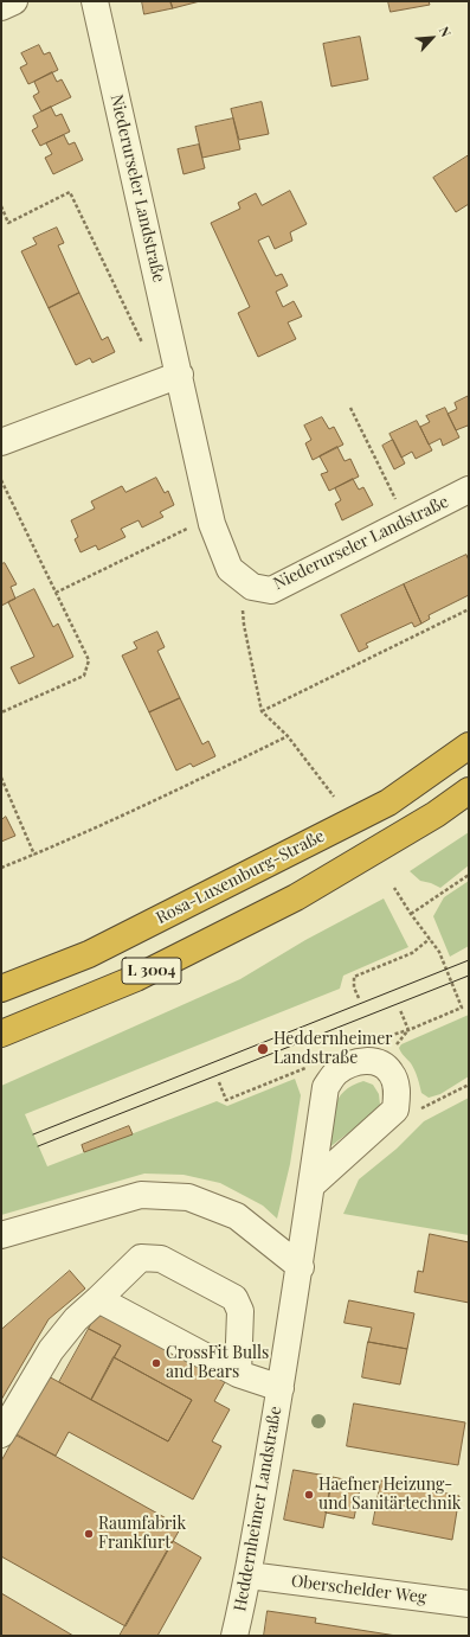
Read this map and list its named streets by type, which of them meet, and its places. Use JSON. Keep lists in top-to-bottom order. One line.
{"streets":{"highway":["Rosa-Luxemburg-Straße","L 3004"],"street":["Niederurseler Landstraße","Heddernheimer Landstraße","Oberschelder Weg"]},"crossings":[["Heddernheimer Landstraße","Oberschelder Weg"]],"places":["Heddernheimer Landstraße","CrossFit Bulls and Bears","Haefner Heizung- und Sanitärtechnik","Raumfabrik Frankfurt"],"north":"top right"}
